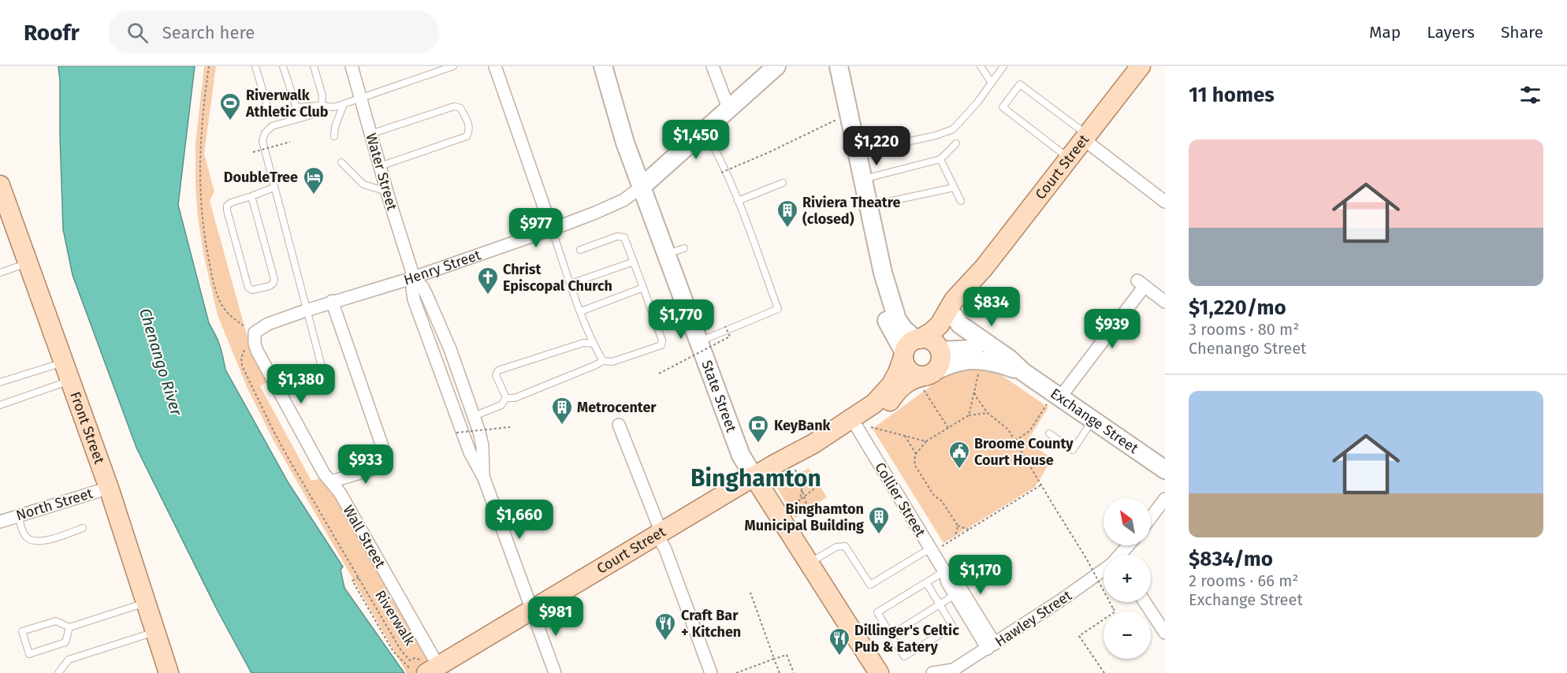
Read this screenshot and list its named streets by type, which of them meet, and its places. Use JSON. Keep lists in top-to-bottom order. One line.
{"streets":{"main road":["Court Street","State Street","Front Street"],"street":["Water Street","Henry Street","Exchange Street","Collier Street","North Street","Wall Street","Hawley Street"],"path":["Riverwalk"]},"crossings":[["Court Street","Water Street"],["Court Street","State Street"],["Court Street","Exchange Street"],["Court Street","Collier Street"],["Court Street","Wall Street"],["Court Street","Riverwalk"],["Water Street","Henry Street"],["Henry Street","State Street"],["Henry Street","Wall Street"],["Front Street","North Street"],["Collier Street","Hawley Street"],["Wall Street","Riverwalk"]],"districts":["Binghamton"],"water":["Chenango River"],"places":{"sports":["Riverwalk Athletic Club"],"hotel":["DoubleTree"],"building":["Riviera Theatre (closed)","Metrocenter","Binghamton Municipal Building"],"church":["Christ Episcopal Church"],"bank":["KeyBank"],"public building":["Broome County Court House"],"restaurant":["Craft Bar + Kitchen","Dillinger's Celtic Pub & Eatery"]},"north":"top left","page":{"header":"Roofr","search":"Search here","nav":["Map","Layers","Share"],"heading":"11 homes","price":["$1,450","$1,220","$977","$834","$1,770","$939","$1,380","$933","$1,660","$1,170","$981"],"list":[{"name":"$1,220/mo","note":"3 rooms · 80 m² · Chenango Street"},{"name":"$834/mo","note":"2 rooms · 66 m² · Exchange Street"}],"map_buttons":["+","−"]}}
